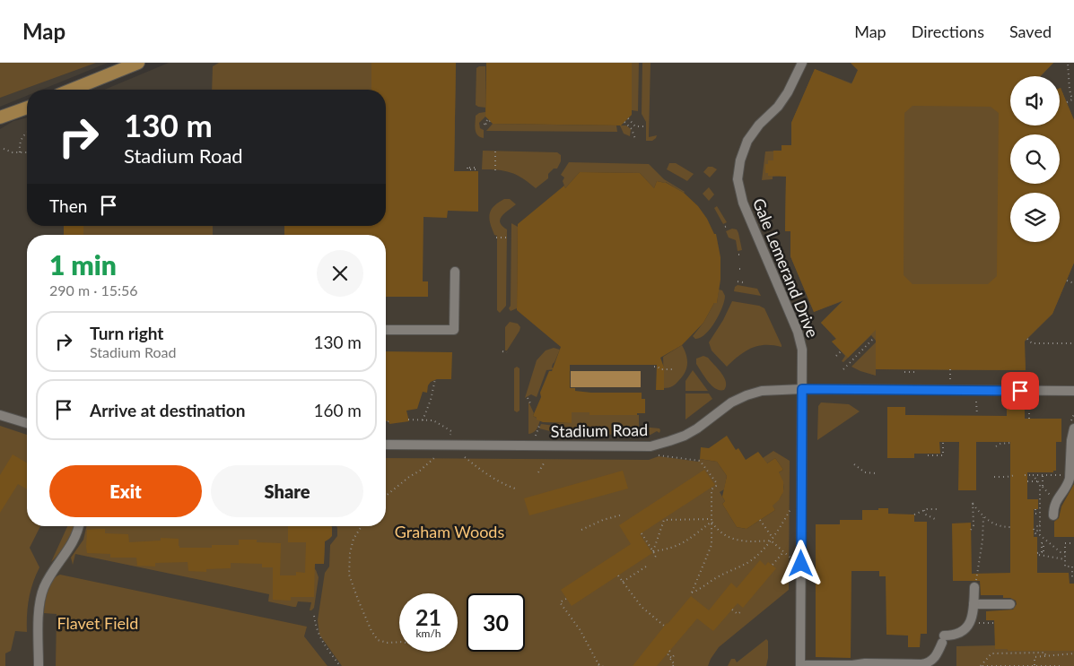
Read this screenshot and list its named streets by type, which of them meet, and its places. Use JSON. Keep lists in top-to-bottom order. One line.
{"streets":{"street":["Gale Lemerand Drive","Stadium Road"]},"crossings":[["Gale Lemerand Drive","Stadium Road"]],"parks":["Graham Woods","Flavet Field"],"page":{"header":"Map","nav":["Map","Directions","Saved"],"turn":["130 m","Stadium Road"],"then":"Then","heading":["1 min","290 m · 15:56"],"list":[{"name":"Turn right","note":"Stadium Road","value":"130 m"},{"name":"Arrive at destination","value":"160 m"}],"buttons":["Exit","Share"],"speed":"21 km/h","limit":"30"}}
